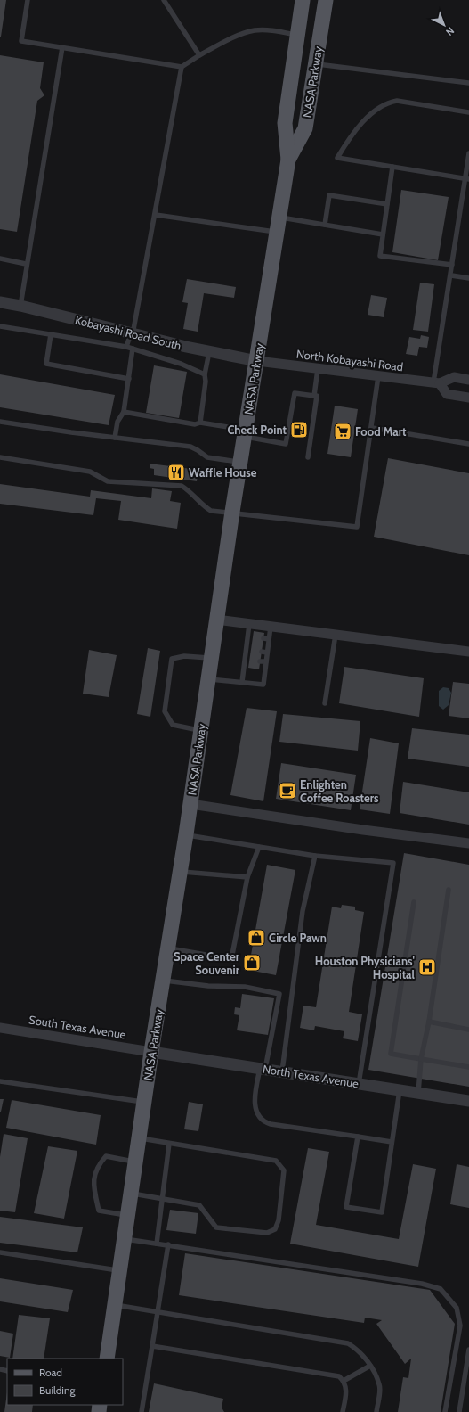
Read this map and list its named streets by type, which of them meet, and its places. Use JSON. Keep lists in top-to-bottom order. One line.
{"streets":{"main road":["NASA Parkway"],"street":["Kobayashi Road South","North Kobayashi Road","South Texas Avenue","North Texas Avenue"]},"crossings":[["NASA Parkway","Kobayashi Road South"],["NASA Parkway","North Kobayashi Road"],["NASA Parkway","South Texas Avenue"],["NASA Parkway","North Texas Avenue"],["Kobayashi Road South","North Kobayashi Road"],["South Texas Avenue","North Texas Avenue"]],"places":{"fuel station":["Check Point"],"supermarket":["Food Mart"],"restaurant":["Waffle House"],"cafe":["Enlighten Coffee Roasters"],"shop":["Circle Pawn","Space Center Souvenir"],"hospital":["Houston Physicians' Hospital"]},"legend":["Road","Building"],"north":"bottom right"}
